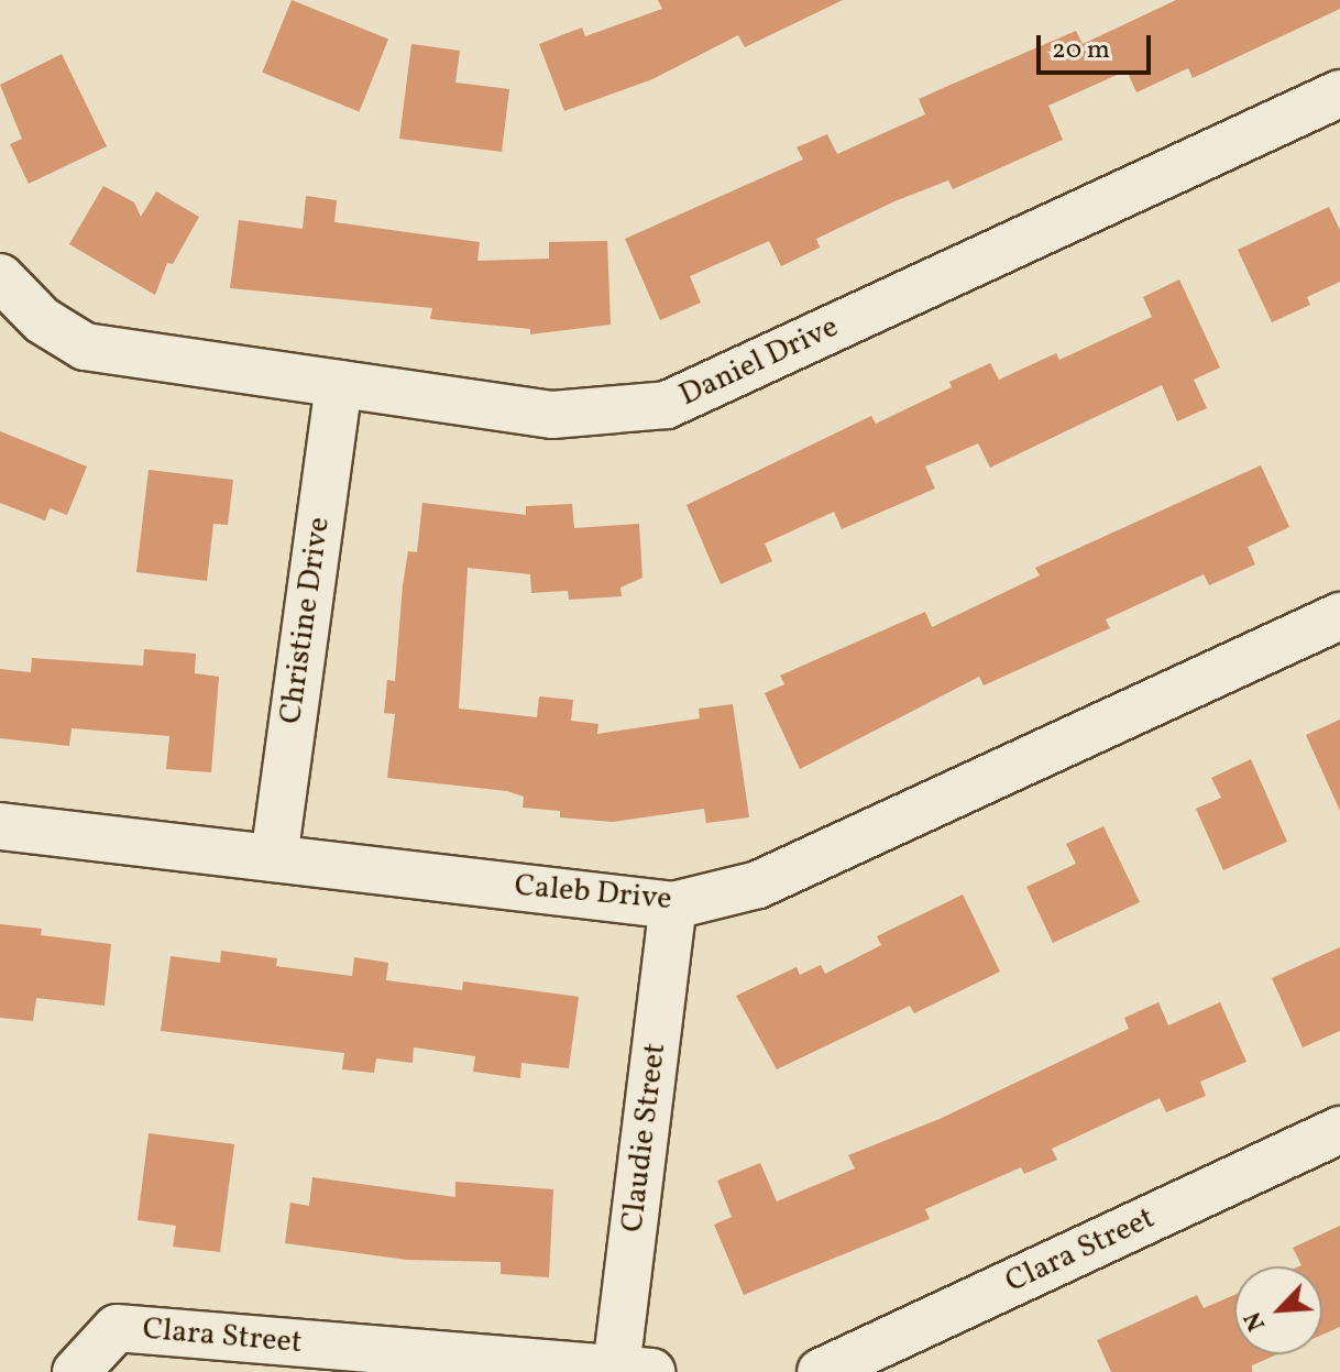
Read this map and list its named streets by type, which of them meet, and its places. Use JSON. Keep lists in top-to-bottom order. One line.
{"streets":{"street":["Daniel Drive","Christine Drive","Caleb Drive","Claudie Street","Clara Street"]},"crossings":[["Daniel Drive","Christine Drive"],["Christine Drive","Caleb Drive"],["Caleb Drive","Claudie Street"],["Claudie Street","Clara Street"]],"scale_bar":"20 m","north":"bottom left"}
